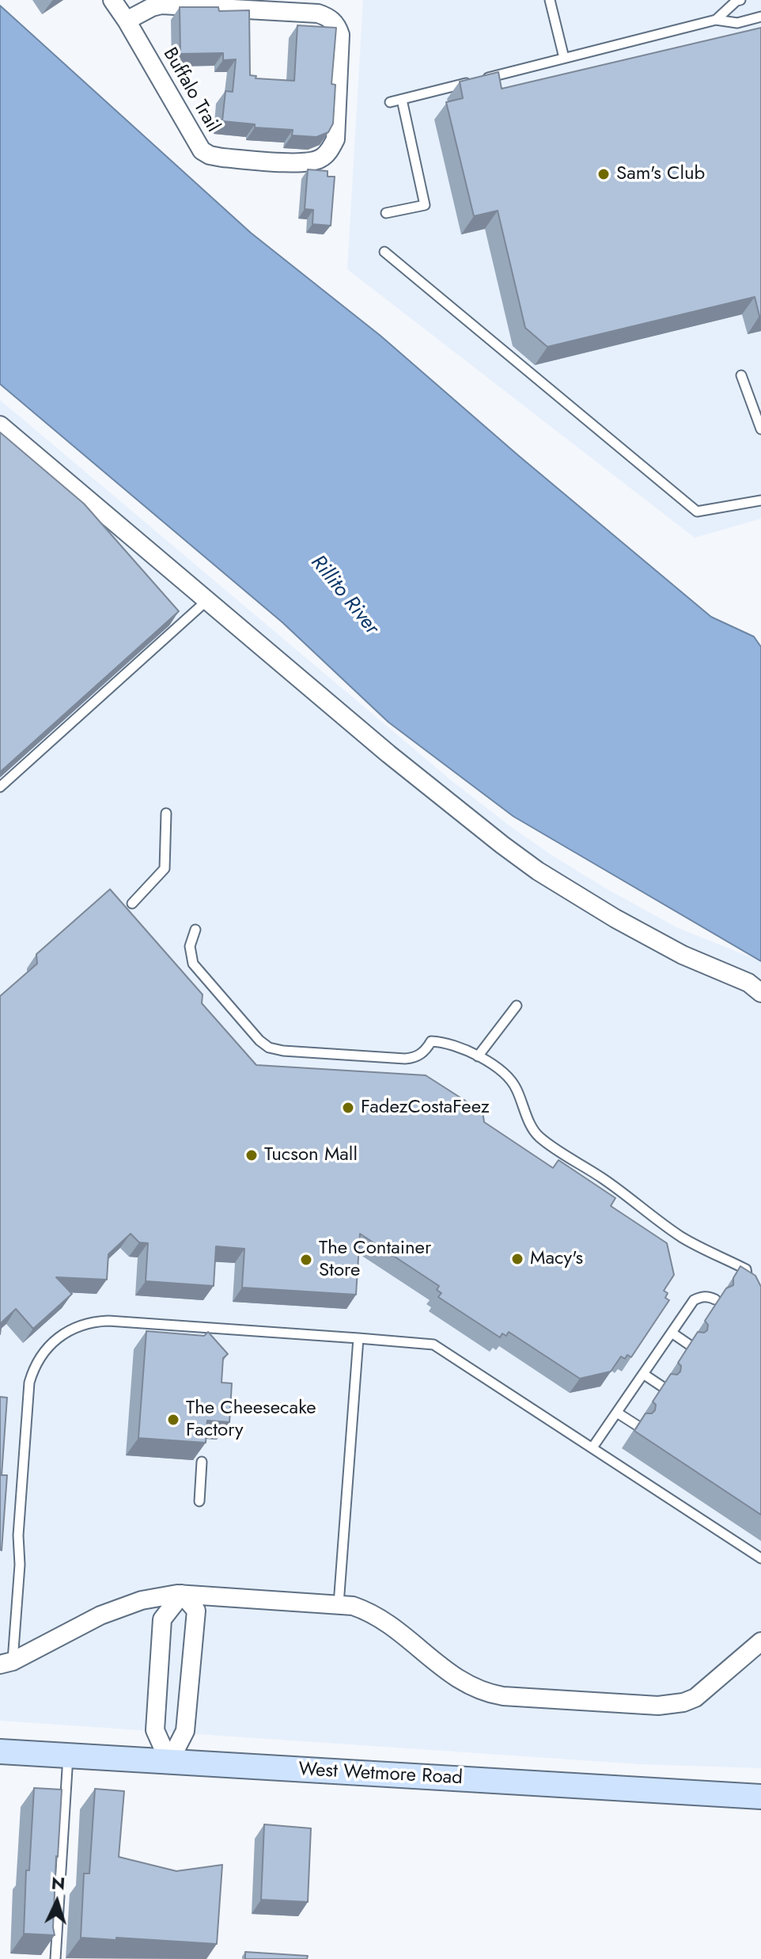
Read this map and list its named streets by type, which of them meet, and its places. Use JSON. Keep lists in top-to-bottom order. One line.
{"streets":{"main road":["West Wetmore Road"],"street":["Buffalo Trail"]},"water":["Rillito River"],"places":["Sam's Club","FadezCostaFeez","Tucson Mall","Macy's","The Container Store","The Cheesecake Factory"],"north":"top"}
